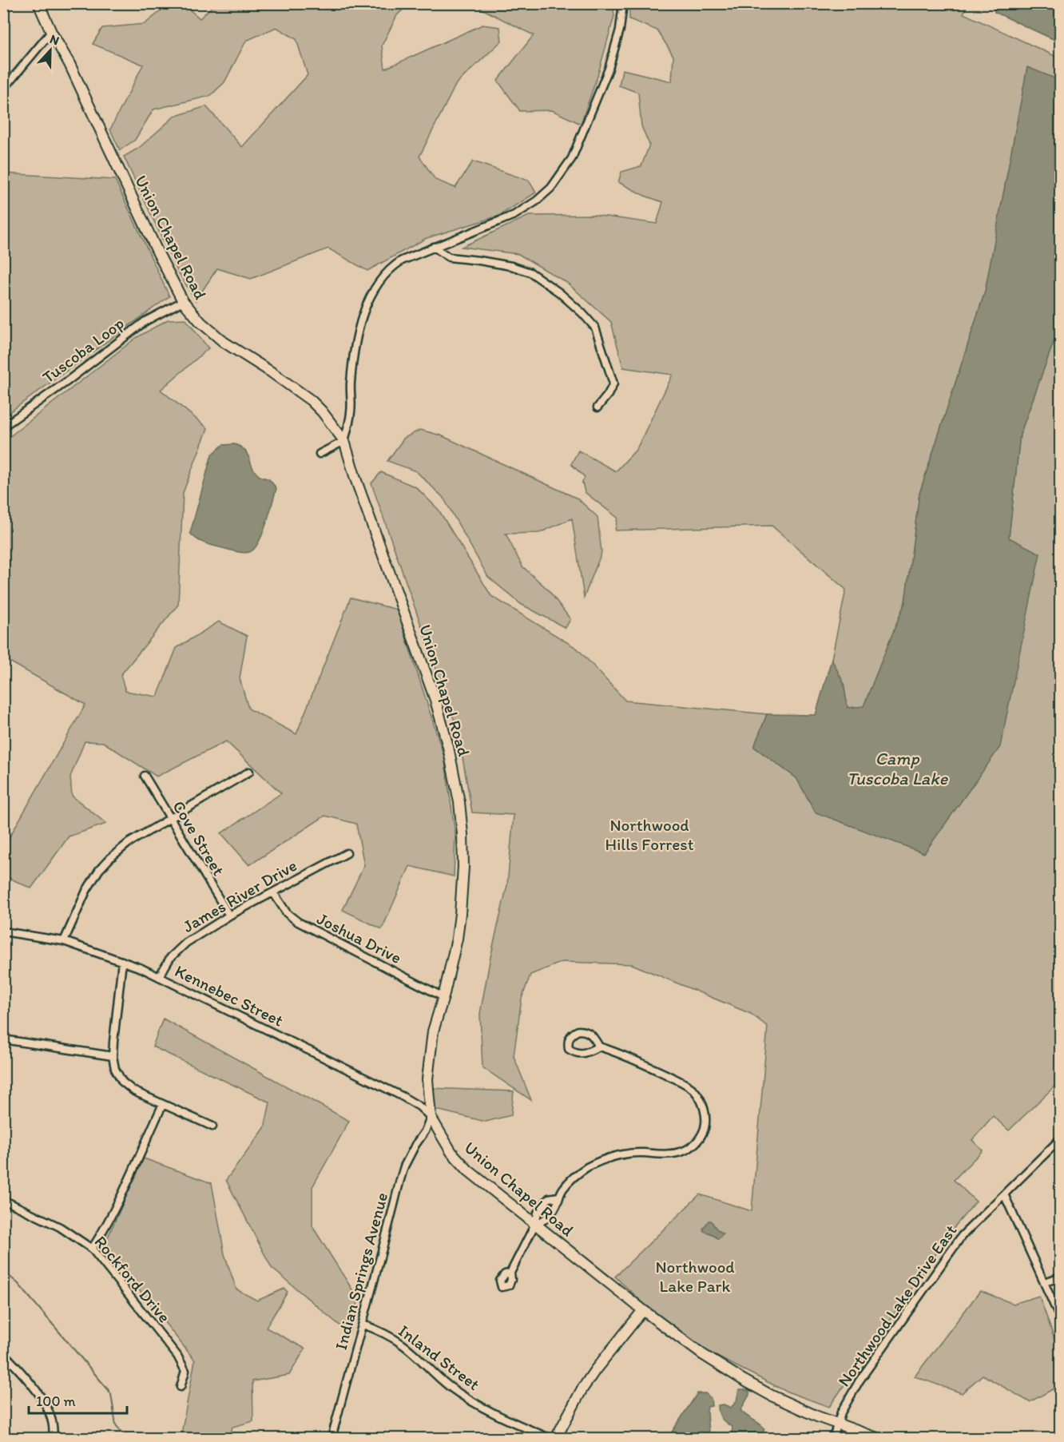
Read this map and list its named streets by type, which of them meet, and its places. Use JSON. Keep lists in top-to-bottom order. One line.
{"streets":{"street":["Union Chapel Road","Tuscoba Loop","Cove Street","James River Drive","Joshua Drive","Kennebec Street","Indian Springs Avenue","Rockford Drive","Northwood Lake Drive East","Inland Street"]},"crossings":[["Union Chapel Road","Tuscoba Loop"],["Union Chapel Road","Joshua Drive"],["Union Chapel Road","Kennebec Street"],["Union Chapel Road","Indian Springs Avenue"],["Union Chapel Road","Northwood Lake Drive East"],["Cove Street","James River Drive"],["James River Drive","Joshua Drive"],["James River Drive","Kennebec Street"],["Kennebec Street","Indian Springs Avenue"],["Indian Springs Avenue","Inland Street"]],"water":["Camp Tuscoba Lake"],"parks":["Northwood Hills Forrest","Northwood Lake Park"],"scale_bar":"100 m","north":"top"}
